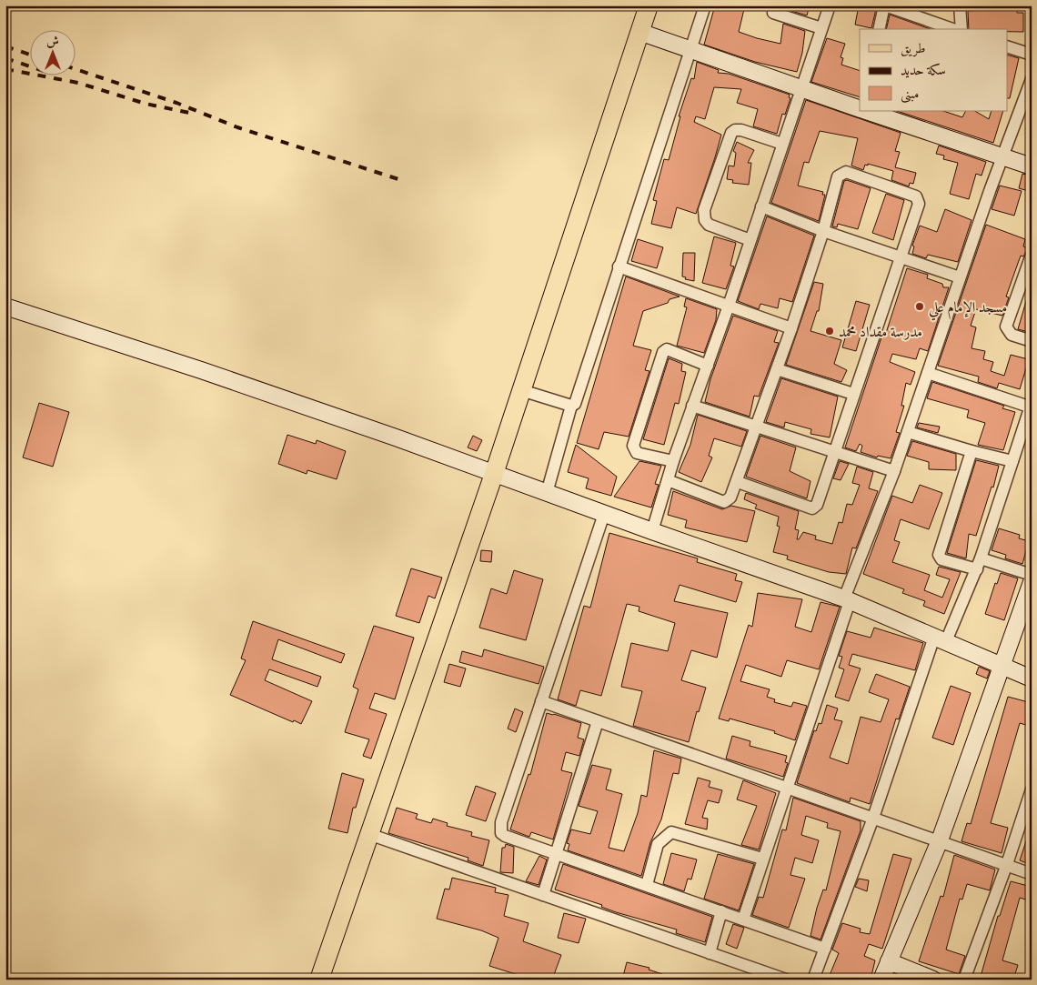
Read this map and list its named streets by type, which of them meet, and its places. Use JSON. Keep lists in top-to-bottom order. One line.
{"places":["مسجد الإمام علي","مدرسة مقداد محمد"],"legend":["طريق","سكة حديد","مبنى"],"north":"top"}
